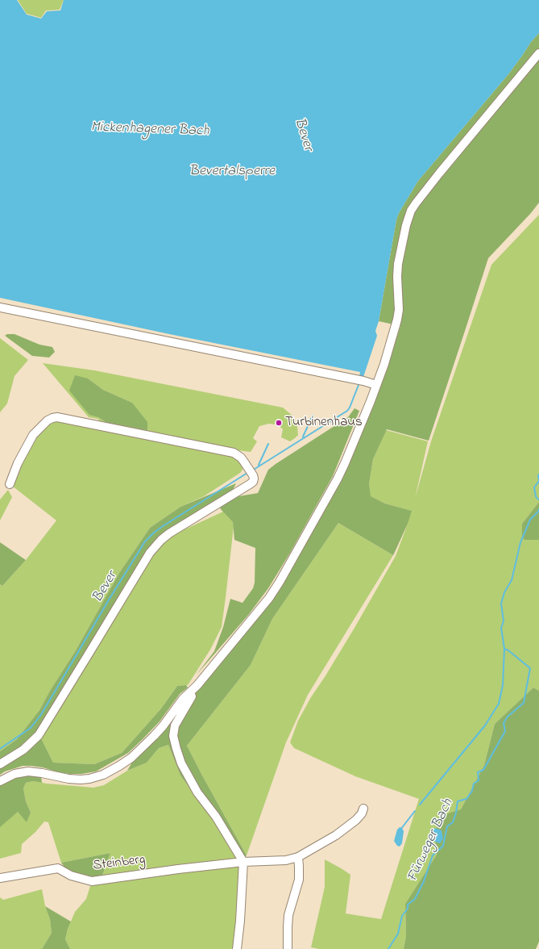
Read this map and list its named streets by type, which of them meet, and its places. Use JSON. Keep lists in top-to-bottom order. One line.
{"streets":{"street":["Steinberg"]},"water":["Mickenhagener Bach","Bever","Bevertalsperre","Fürweger Bach"],"places":["Turbinenhaus"]}
